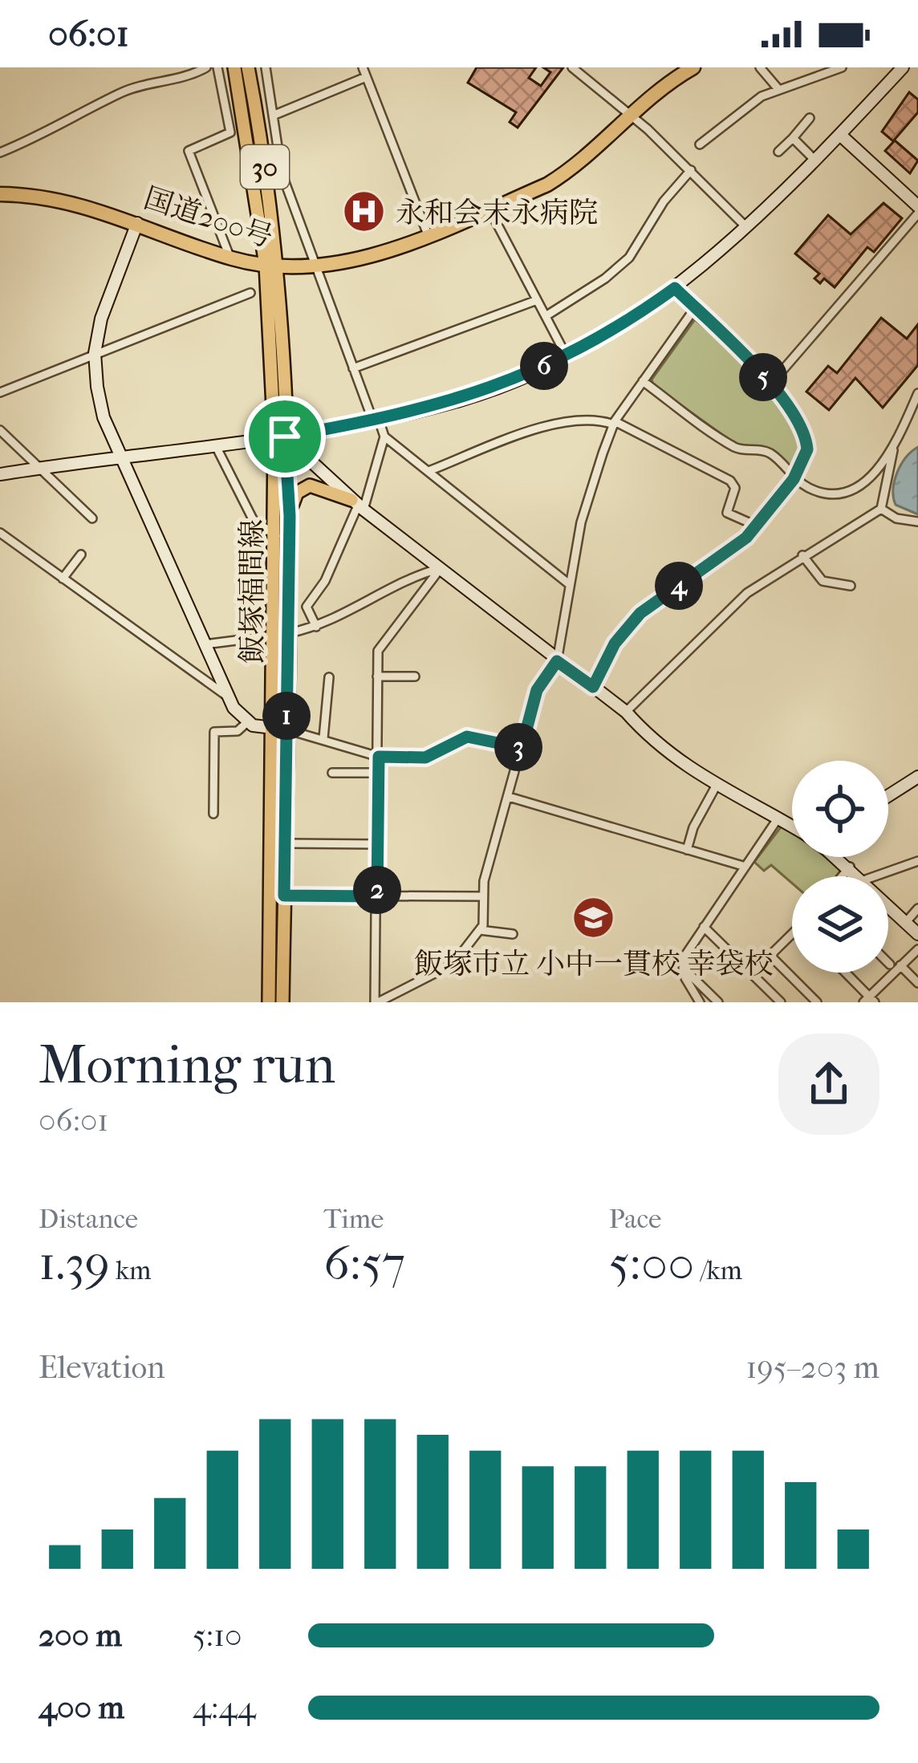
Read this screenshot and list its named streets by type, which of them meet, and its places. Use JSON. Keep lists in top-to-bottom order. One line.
{"streets":{"highway":["国道200号"],"main road":["30","飯塚福間線"]},"crossings":[["国道200号","飯塚福間線"]],"places":{"hospital":["永和会末永病院"],"school or university":["飯塚市立 小中一貫校 幸袋校"]},"page":{"status":"06:01","pins":["6","5","4","1","3","2"],"heading":["Morning run","06:01"],"stats":[["Distance","1.39 km"],["Time","6:57"],["Pace","5:00 /km"]],"chart":["Elevation","195–203 m"],"list":[{"name":"200 m","note":"5:10"},{"name":"400 m","note":"4:44"}]}}
